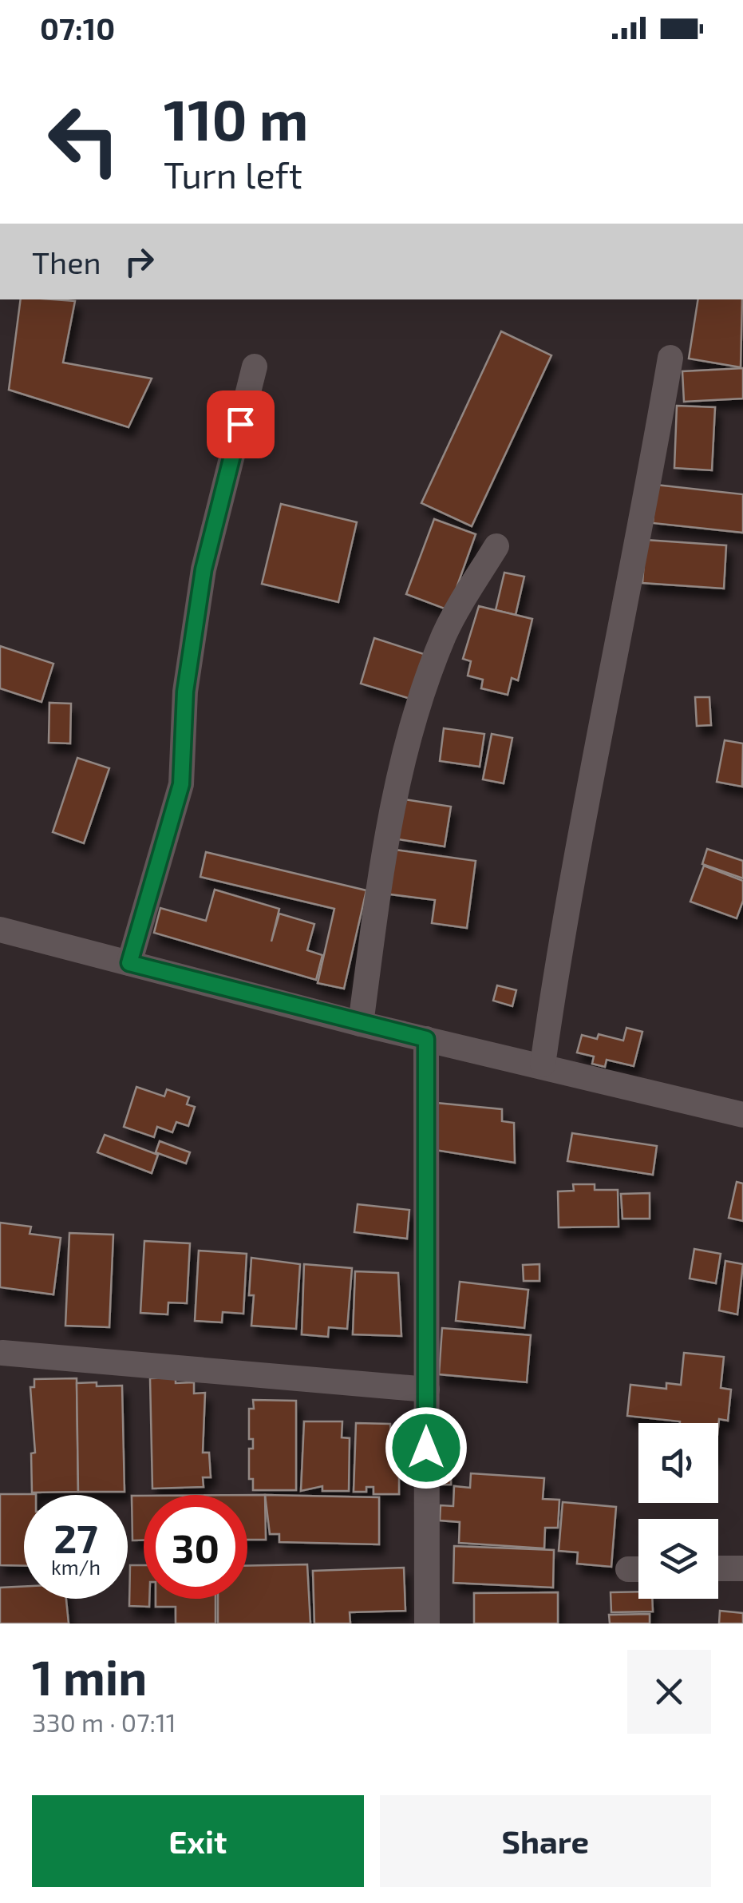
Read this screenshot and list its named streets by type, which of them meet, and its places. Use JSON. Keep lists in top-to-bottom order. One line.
{"page":{"status":"07:10","turn":["110 m","Turn left"],"then":"Then","speed":"27 km/h","limit":"30","heading":["1 min","330 m · 07:11"],"buttons":["Exit","Share"]}}
